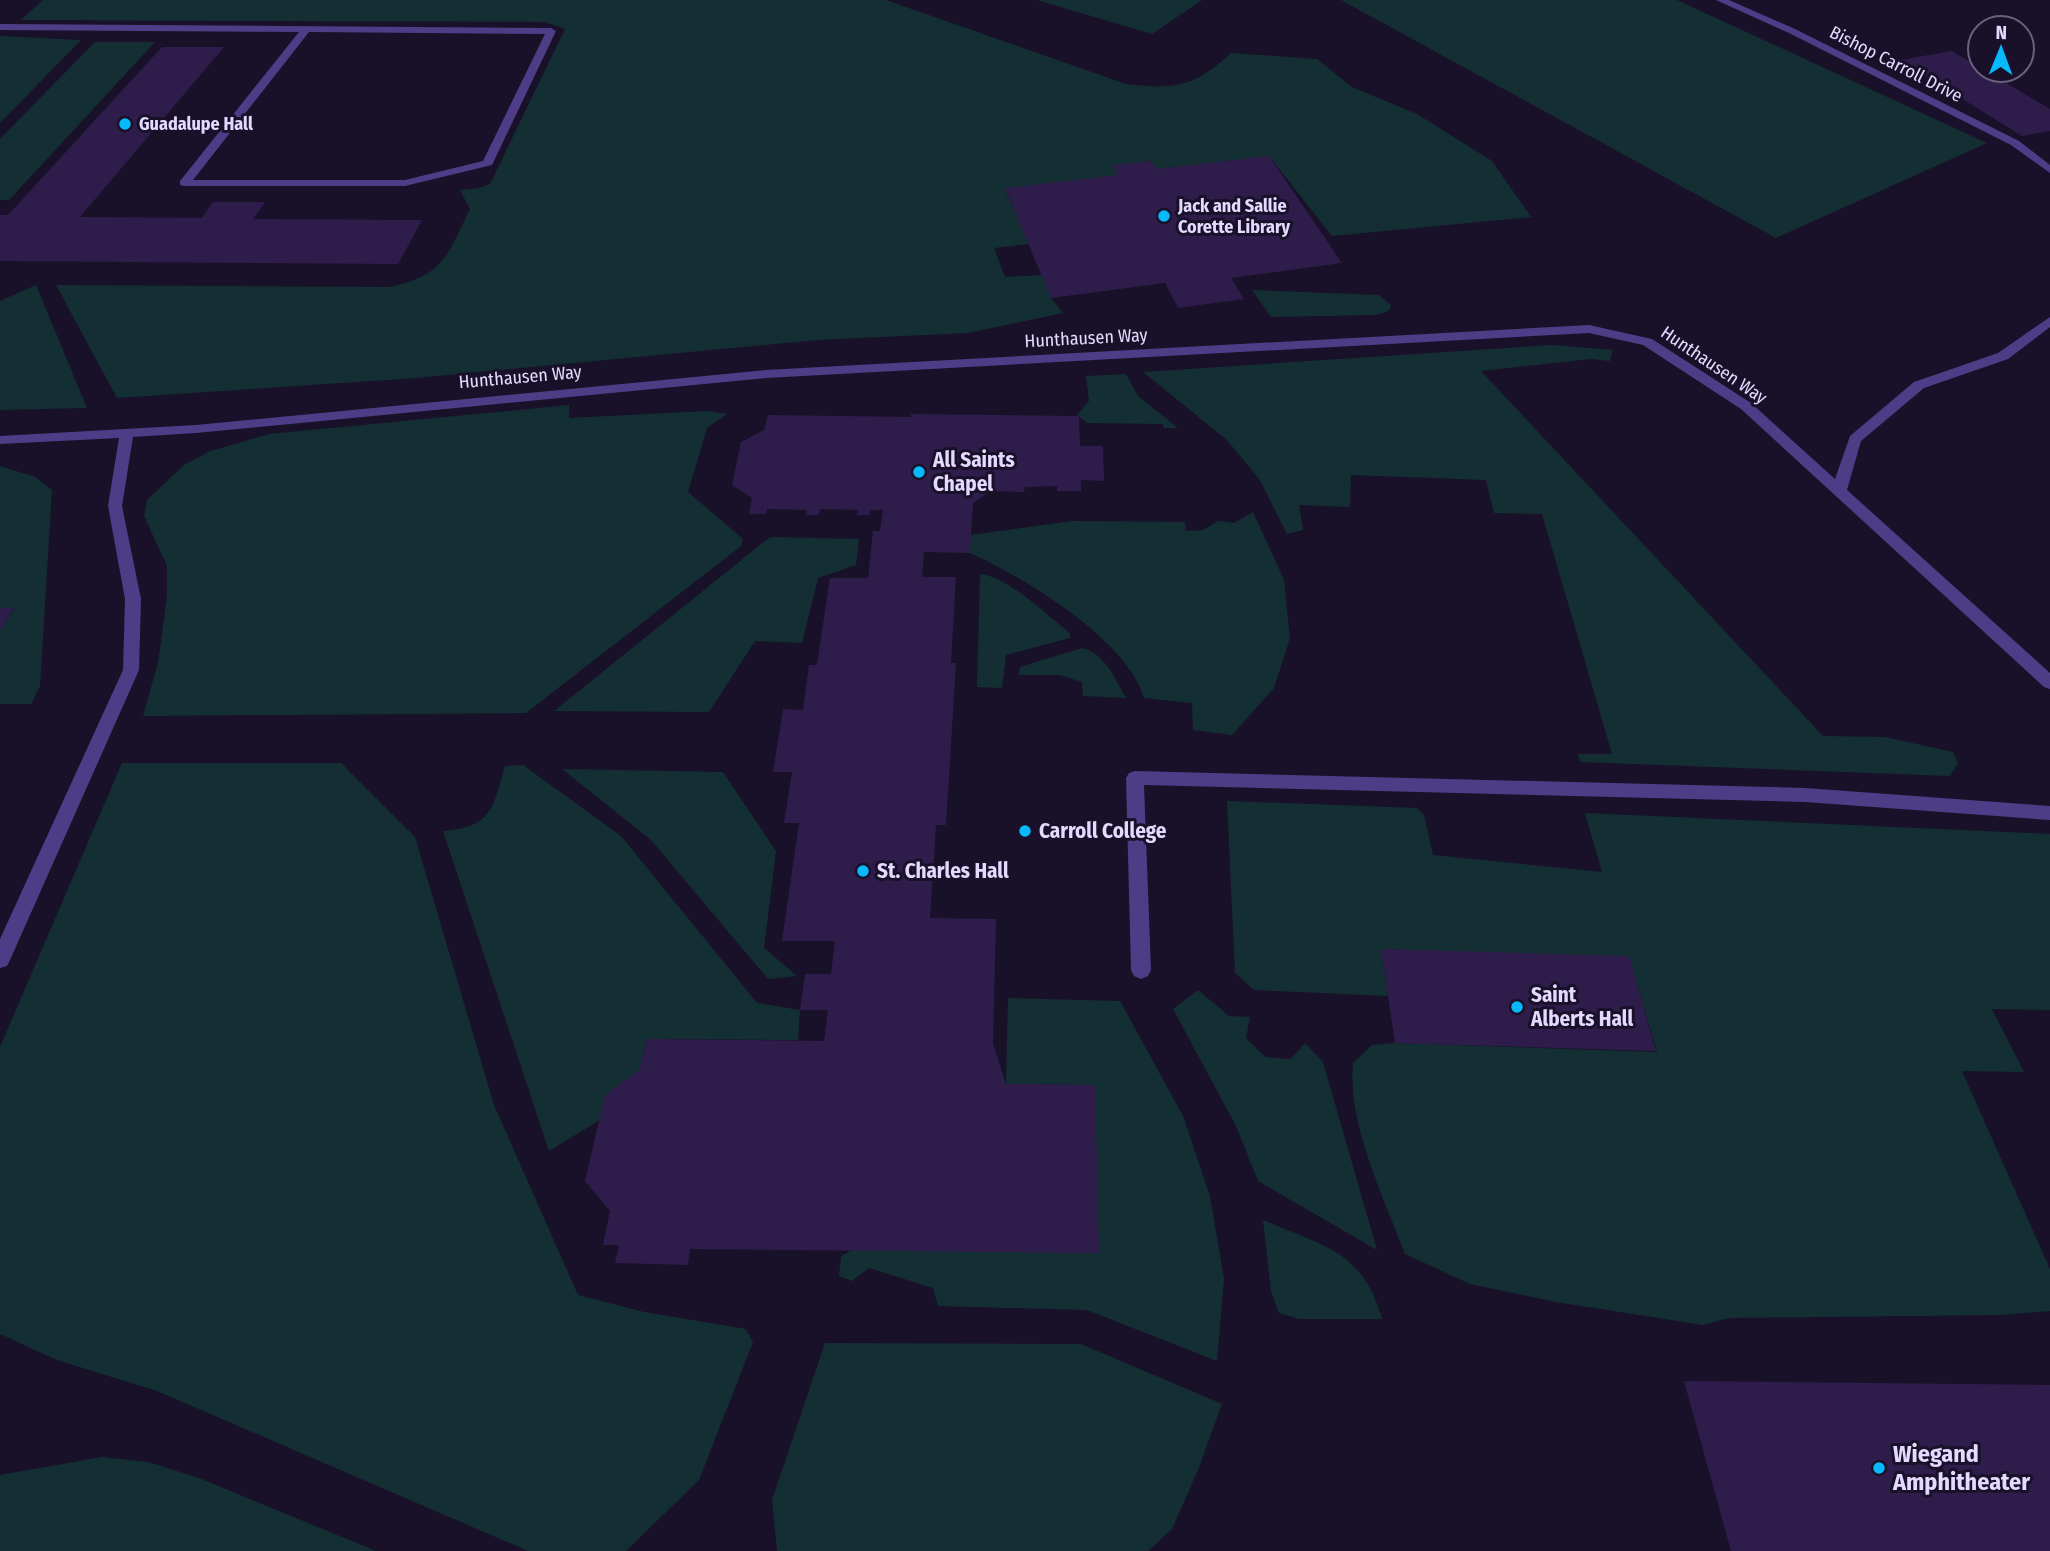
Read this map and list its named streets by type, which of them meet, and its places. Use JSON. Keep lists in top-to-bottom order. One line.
{"streets":{"street":["Bishop Carroll Drive","Hunthausen Way"]},"places":["Guadalupe Hall","Jack and Sallie Corette Library","All Saints Chapel","Carroll College","St. Charles Hall","Saint Alberts Hall","Wiegand Amphitheater"],"north":"top"}
